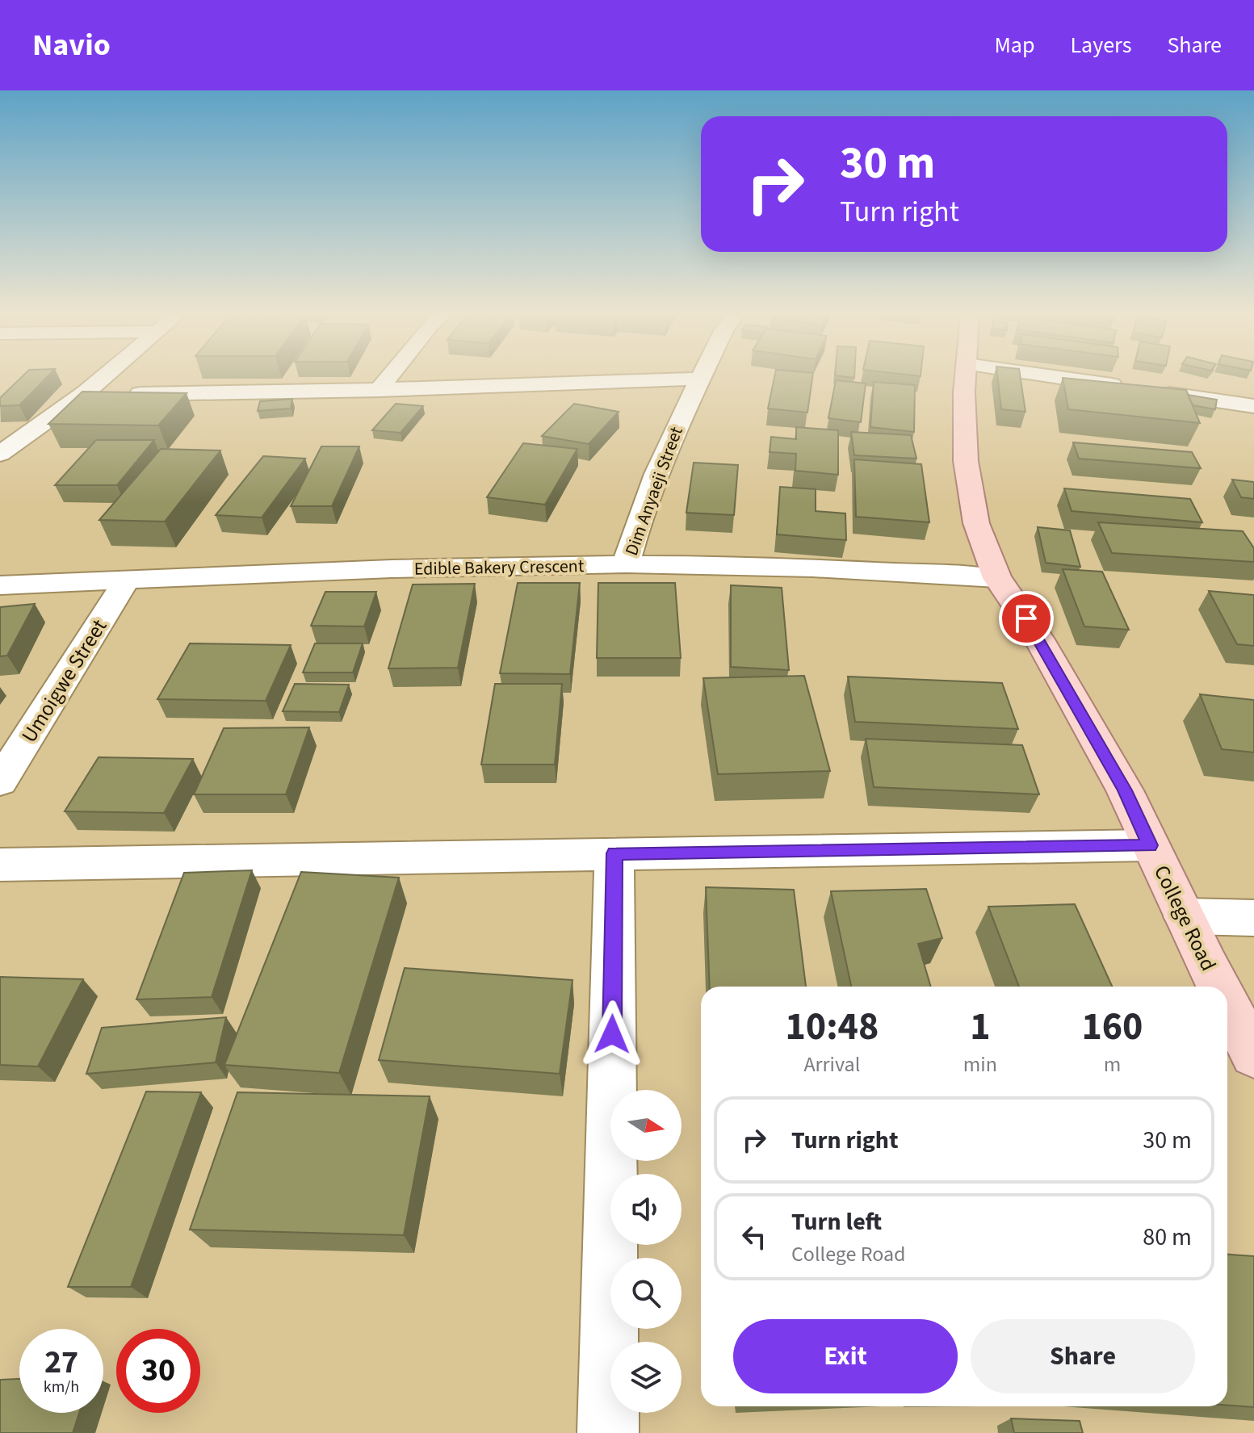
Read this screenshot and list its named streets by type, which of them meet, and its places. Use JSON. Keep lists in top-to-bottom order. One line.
{"streets":{"main road":["College Road"],"street":["Dim Anyaeji Street","Edible Bakery Crescent","Umoigwe Street"]},"crossings":[["Dim Anyaeji Street","Edible Bakery Crescent"],["Edible Bakery Crescent","Umoigwe Street"],["Edible Bakery Crescent","College Road"]],"north":"right","page":{"header":"Navio","nav":["Map","Layers","Share"],"turn":["30 m","Turn right"],"eta":["10:48","Arrival","1","min","160","m"],"list":[{"name":"Turn right","value":"30 m"},{"name":"Turn left","note":"College Road","value":"80 m"}],"buttons":["Exit","Share"],"speed":"27 km/h","limit":"30"}}
